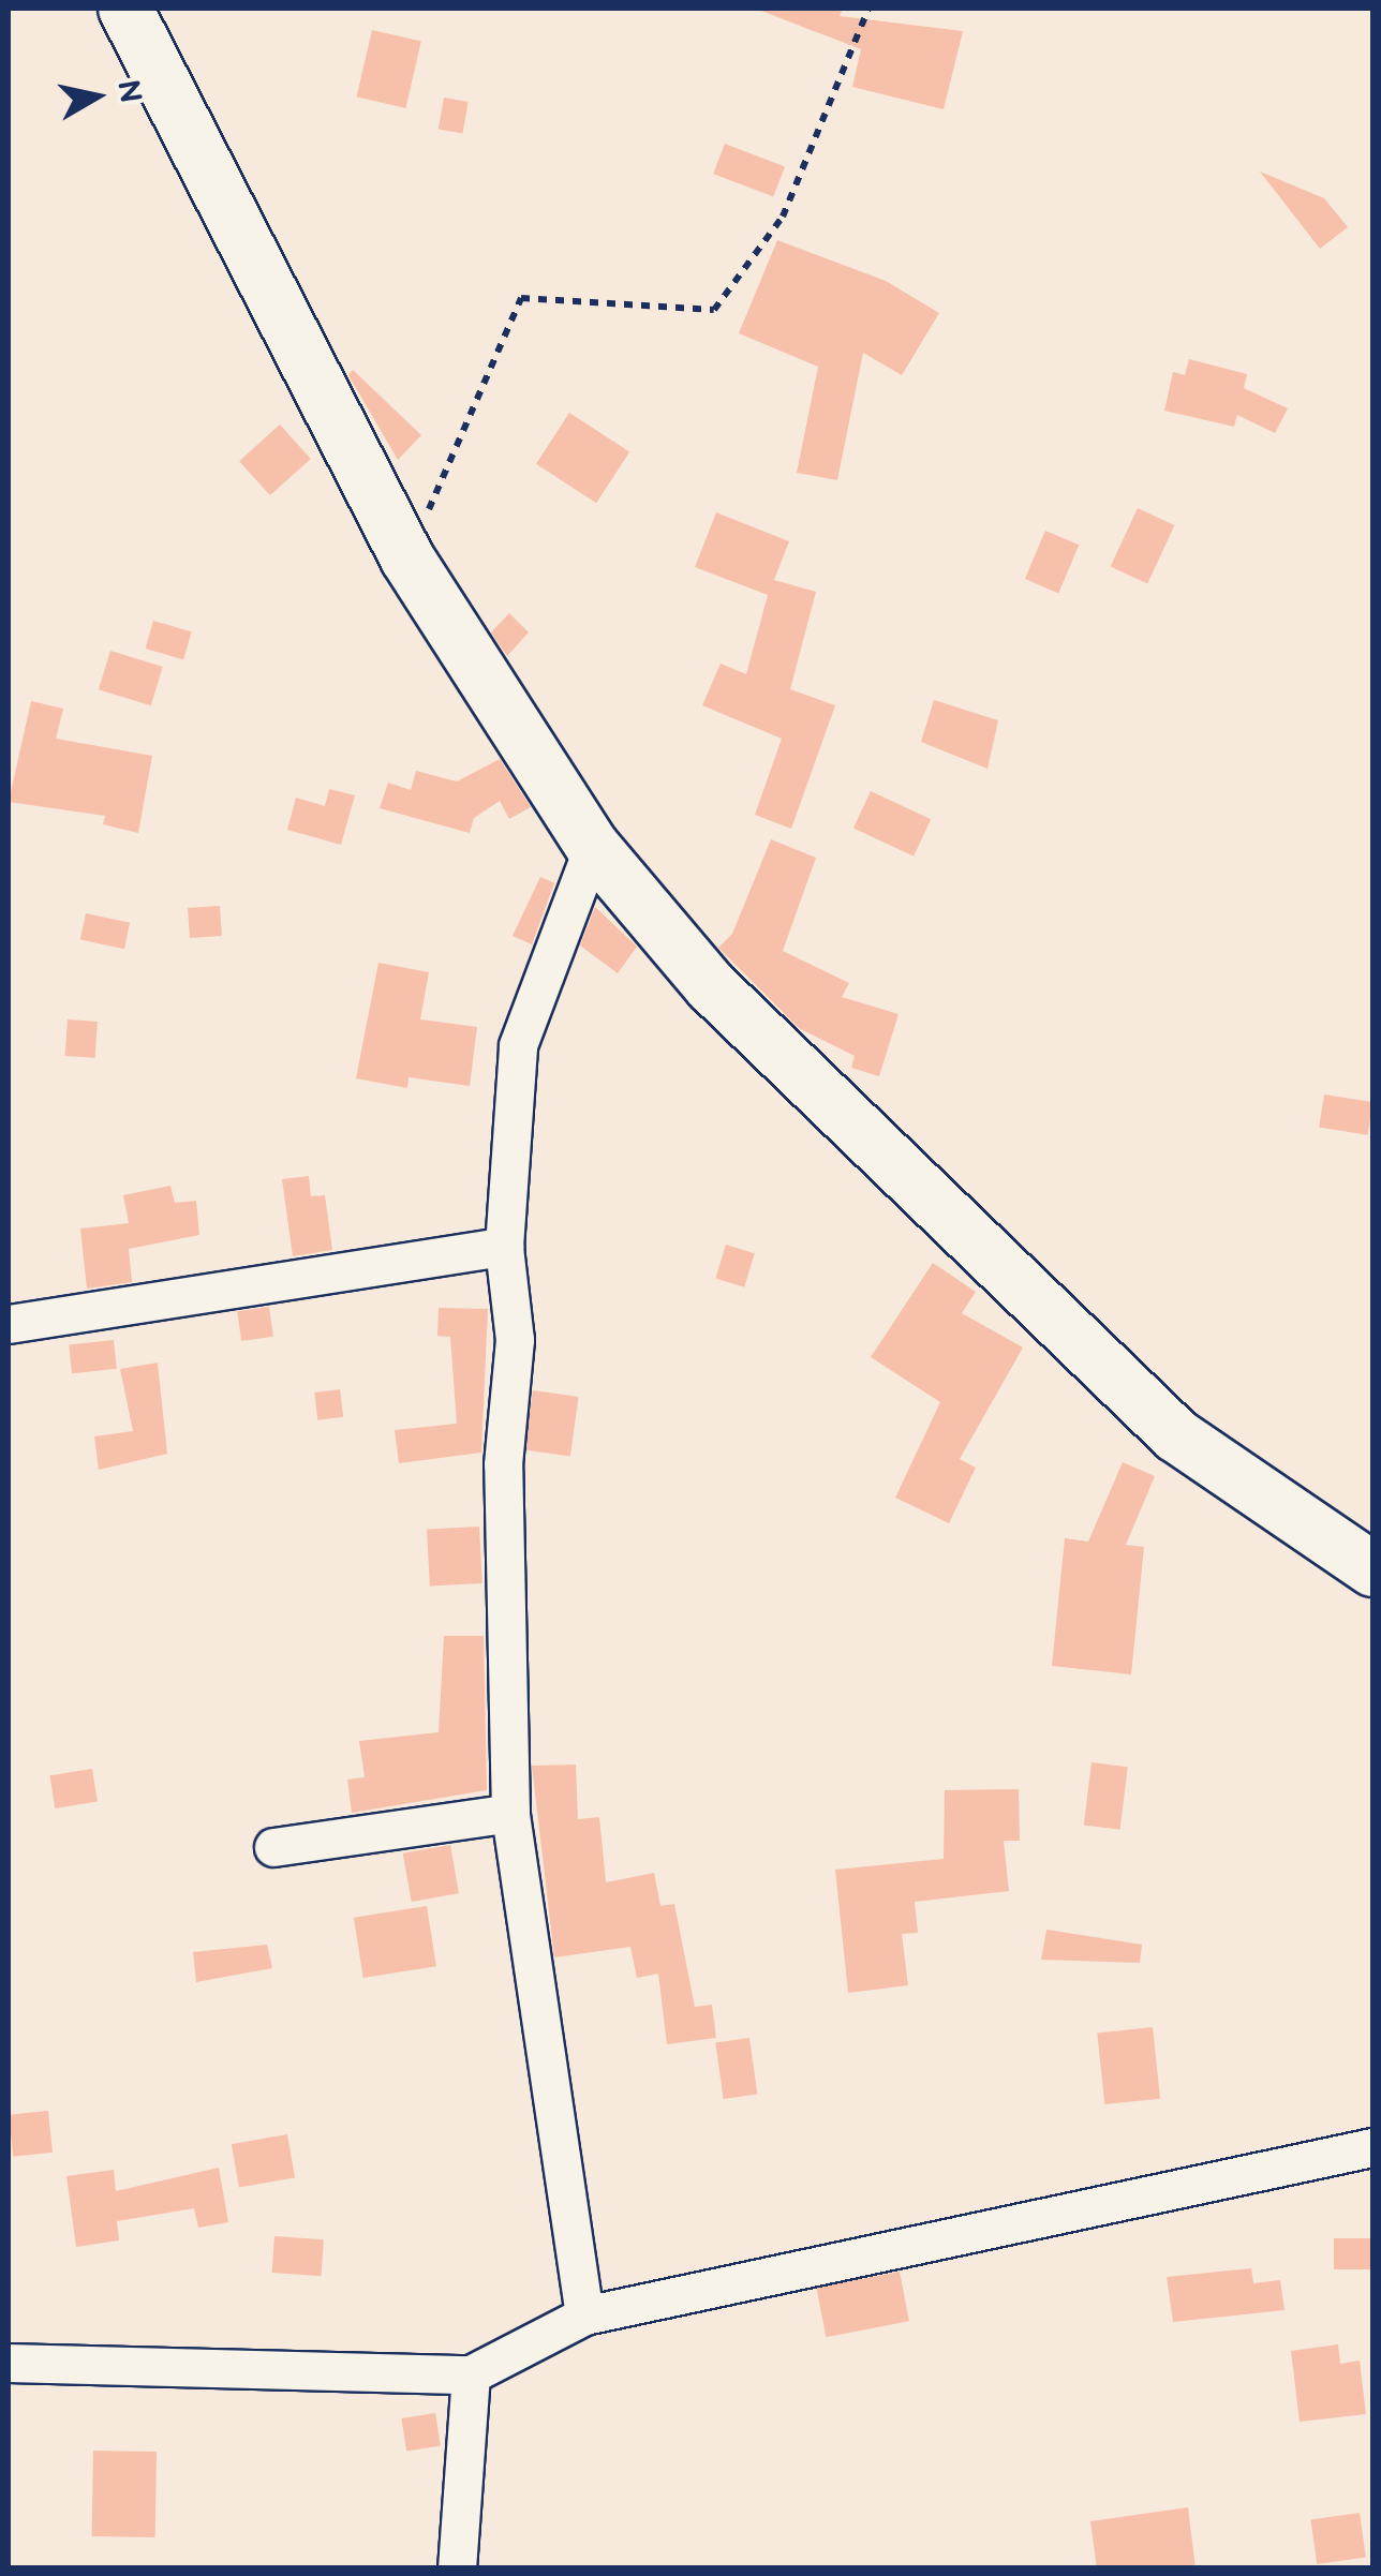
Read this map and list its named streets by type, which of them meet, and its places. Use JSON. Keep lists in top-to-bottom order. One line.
{"north":"right"}
